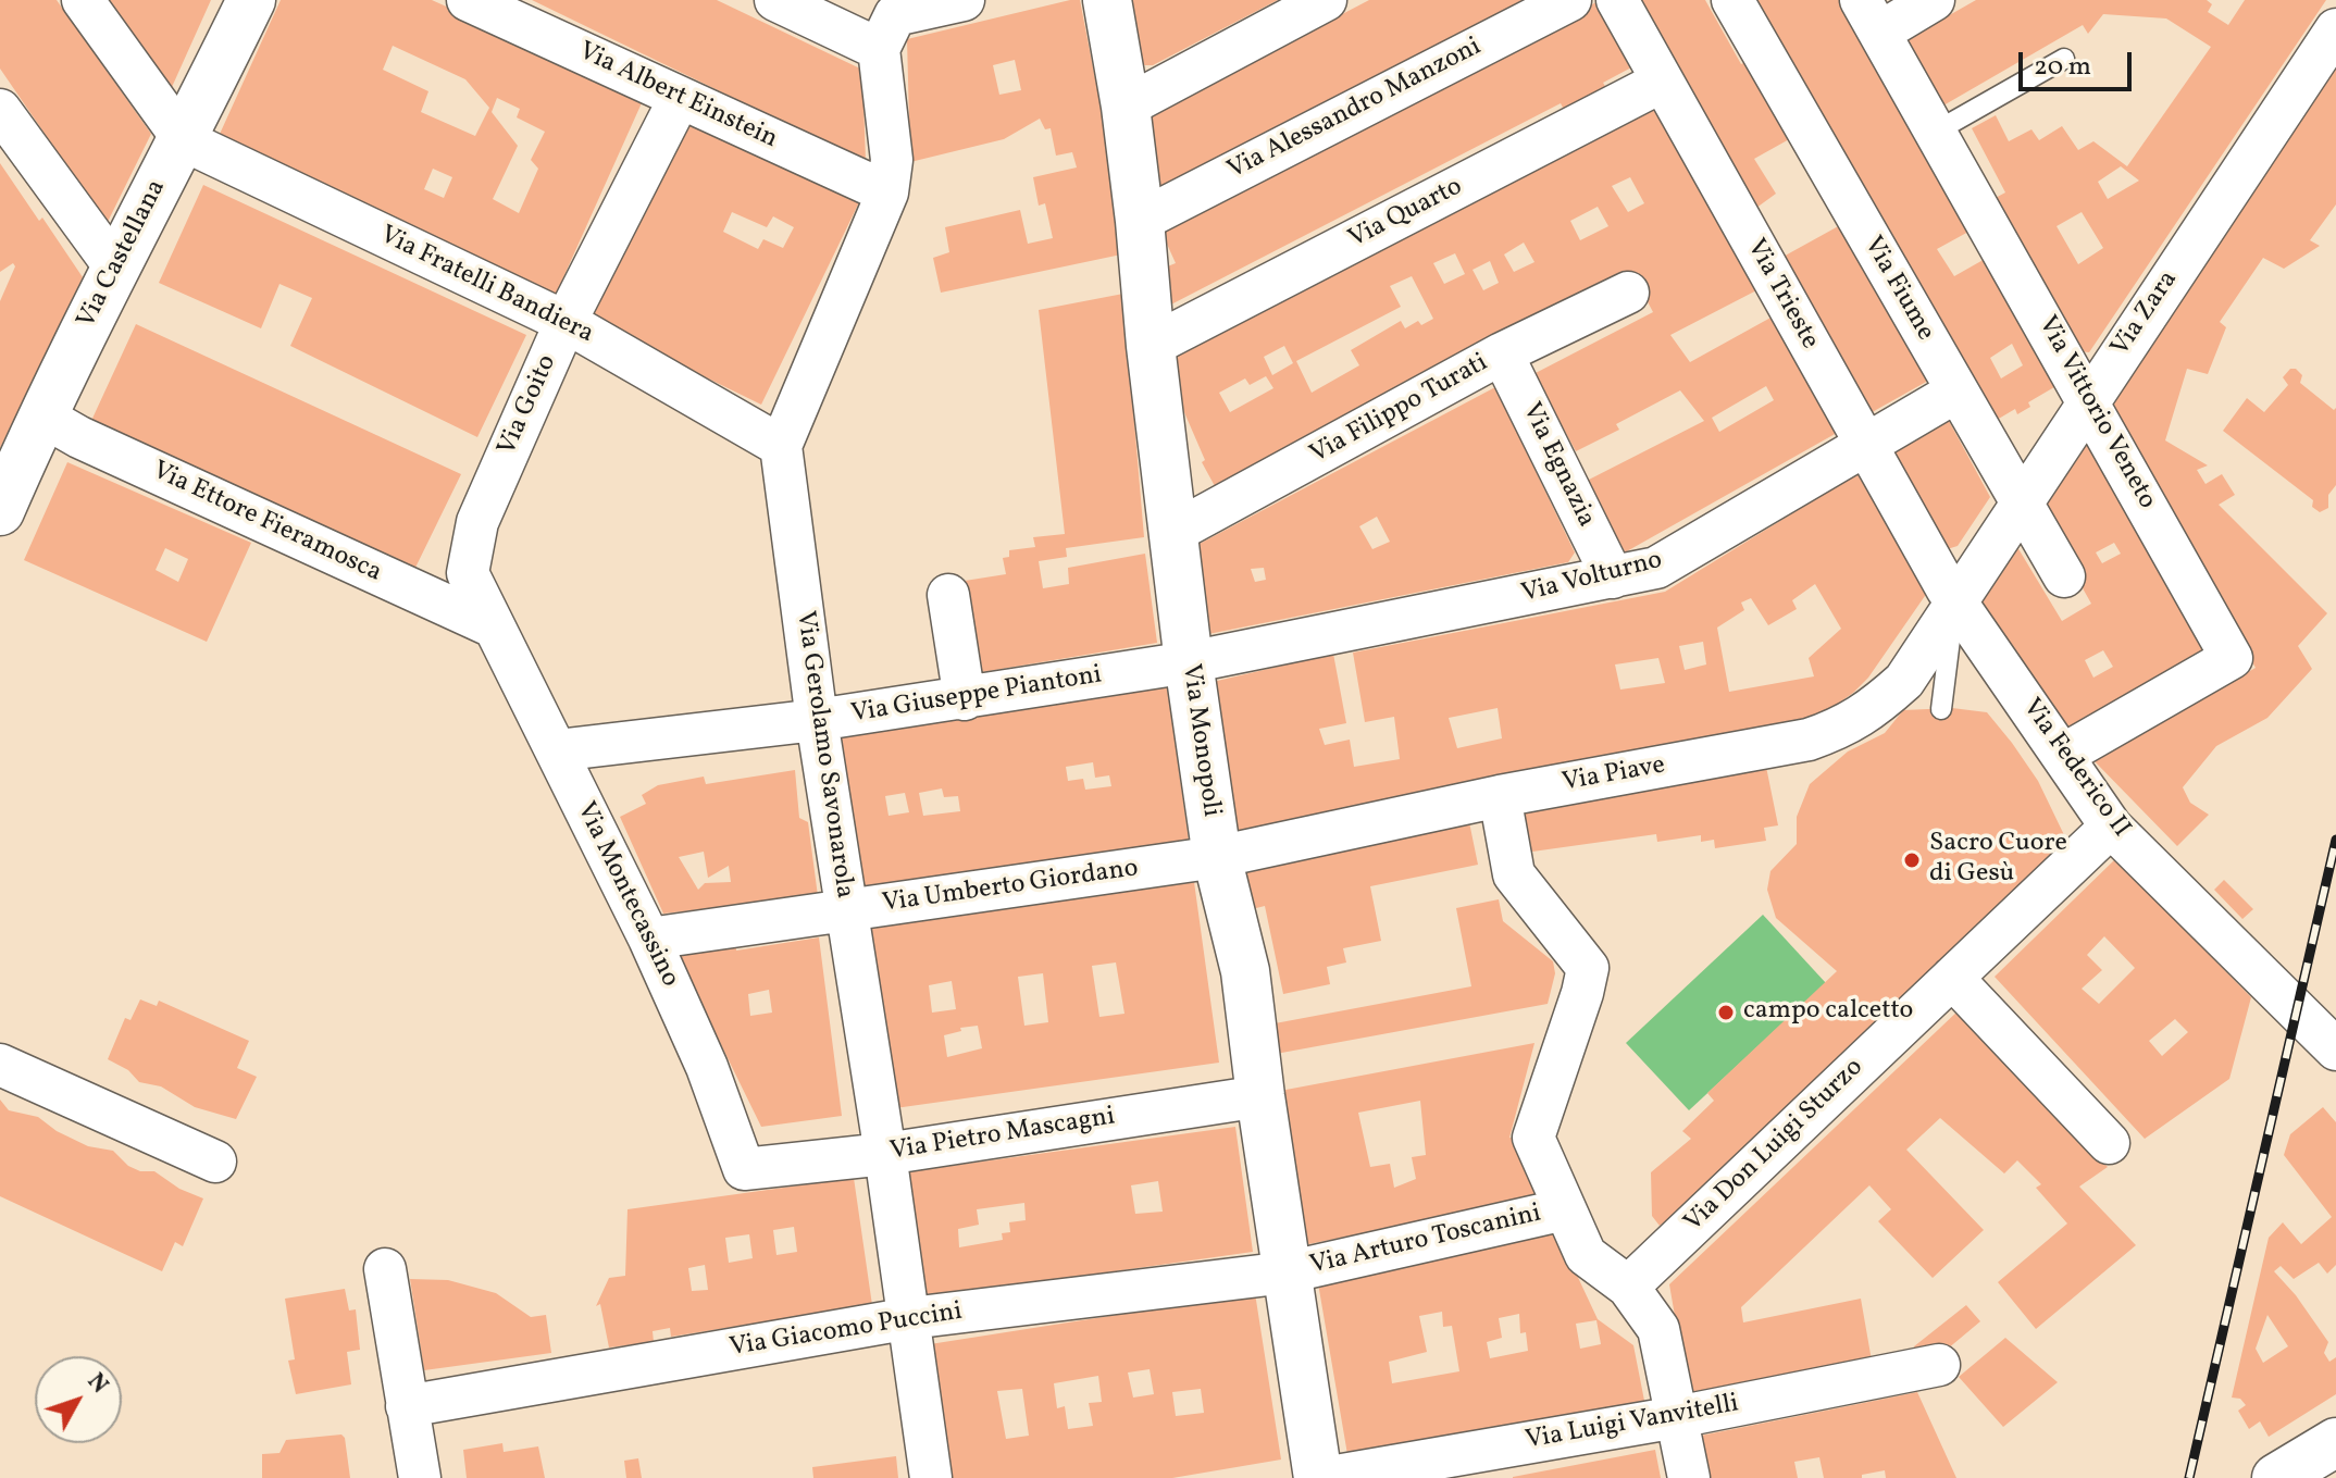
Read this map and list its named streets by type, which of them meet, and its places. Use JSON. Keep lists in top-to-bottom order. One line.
{"streets":{"street":["Via Albert Einstein","Via Alessandro Manzoni","Via Quarto","Via Castellana","Via Fratelli Bandiera","Via Fiume","Via Trieste","Via Zara","Via Goito","Via Filippo Turati","Via Vittorio Veneto","Via Egnazia","Via Ettore Fieramosca","Via Volturno","Via Giuseppe Piantoni","Via Monopoli","Via Gerolamo Savonarola","Via Federico II","Via Piave","Via Umberto Giordano","Via Montecassino","Via Pietro Mascagni","Via Don Luigi Sturzo","Via Arturo Toscanini","Via Giacomo Puccini","Via Luigi Vanvitelli"]},"crossings":[["Via Albert Einstein","Via Goito"],["Via Alessandro Manzoni","Via Monopoli"],["Via Quarto","Via Trieste"],["Via Quarto","Via Monopoli"],["Via Castellana","Via Fratelli Bandiera"],["Via Castellana","Via Ettore Fieramosca"],["Via Fratelli Bandiera","Via Goito"],["Via Fratelli Bandiera","Via Gerolamo Savonarola"],["Via Fiume","Via Zara"],["Via Fiume","Via Volturno"],["Via Trieste","Via Zara"],["Via Trieste","Via Volturno"],["Via Trieste","Via Federico II"],["Via Trieste","Via Piave"],["Via Zara","Via Vittorio Veneto"],["Via Zara","Via Federico II"],["Via Zara","Via Piave"],["Via Goito","Via Ettore Fieramosca"],["Via Goito","Via Montecassino"],["Via Filippo Turati","Via Egnazia"],["Via Filippo Turati","Via Monopoli"],["Via Vittorio Veneto","Via Federico II"],["Via Egnazia","Via Volturno"],["Via Ettore Fieramosca","Via Montecassino"],["Via Volturno","Via Giuseppe Piantoni"],["Via Volturno","Via Monopoli"],["Via Giuseppe Piantoni","Via Monopoli"],["Via Giuseppe Piantoni","Via Gerolamo Savonarola"],["Via Giuseppe Piantoni","Via Montecassino"],["Via Monopoli","Via Piave"],["Via Monopoli","Via Umberto Giordano"],["Via Monopoli","Via Pietro Mascagni"],["Via Monopoli","Via Arturo Toscanini"],["Via Monopoli","Via Giacomo Puccini"],["Via Monopoli","Via Luigi Vanvitelli"],["Via Gerolamo Savonarola","Via Umberto Giordano"],["Via Gerolamo Savonarola","Via Pietro Mascagni"],["Via Gerolamo Savonarola","Via Giacomo Puccini"],["Via Federico II","Via Piave"],["Via Federico II","Via Don Luigi Sturzo"],["Via Piave","Via Umberto Giordano"],["Via Umberto Giordano","Via Montecassino"],["Via Montecassino","Via Pietro Mascagni"],["Via Arturo Toscanini","Via Giacomo Puccini"]],"places":["Sacro Cuore di Gesù","campo calcetto"],"scale_bar":"20 m","north":"top right"}
